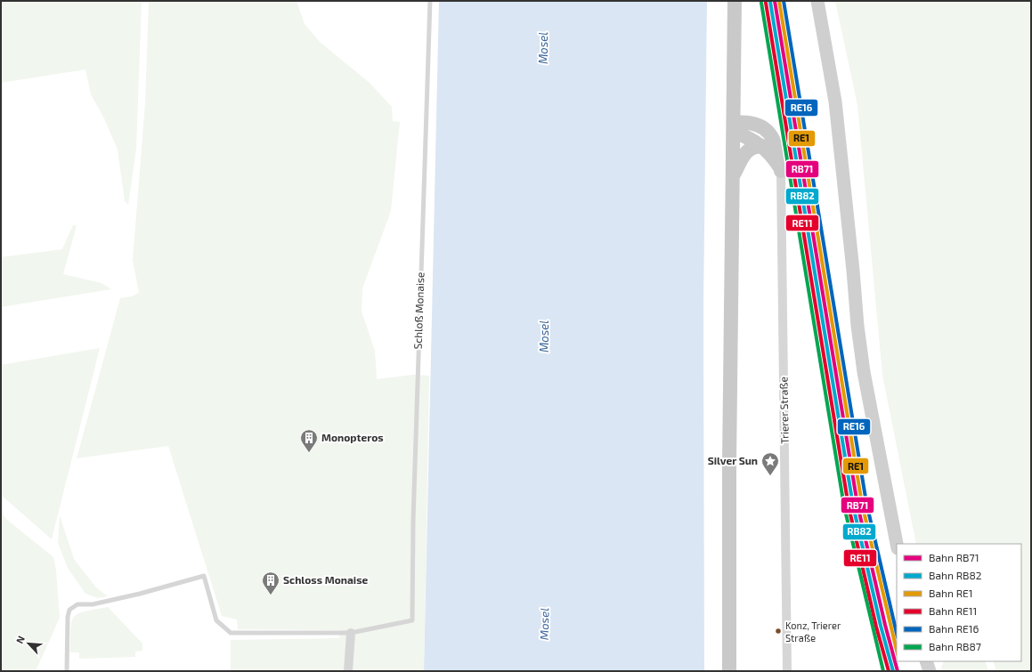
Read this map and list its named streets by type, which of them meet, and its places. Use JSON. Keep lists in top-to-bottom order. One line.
{"streets":{"street":["Trierer Straße"],"lane":["Schloß Monaise"]},"water":["Mosel"],"places":{"building":["Monopteros","Schloss Monaise"],"place":["Silver Sun"],"other":["Konz, Trierer Straße"]},"lines":["rail line RB71","rail line RE1","rail line RE16","rail line RB82","rail line RE11","rail line RB87"],"legend":["Bahn RB71","Bahn RB82","Bahn RE1","Bahn RE11","Bahn RE16","Bahn RB87"],"north":"top left"}
